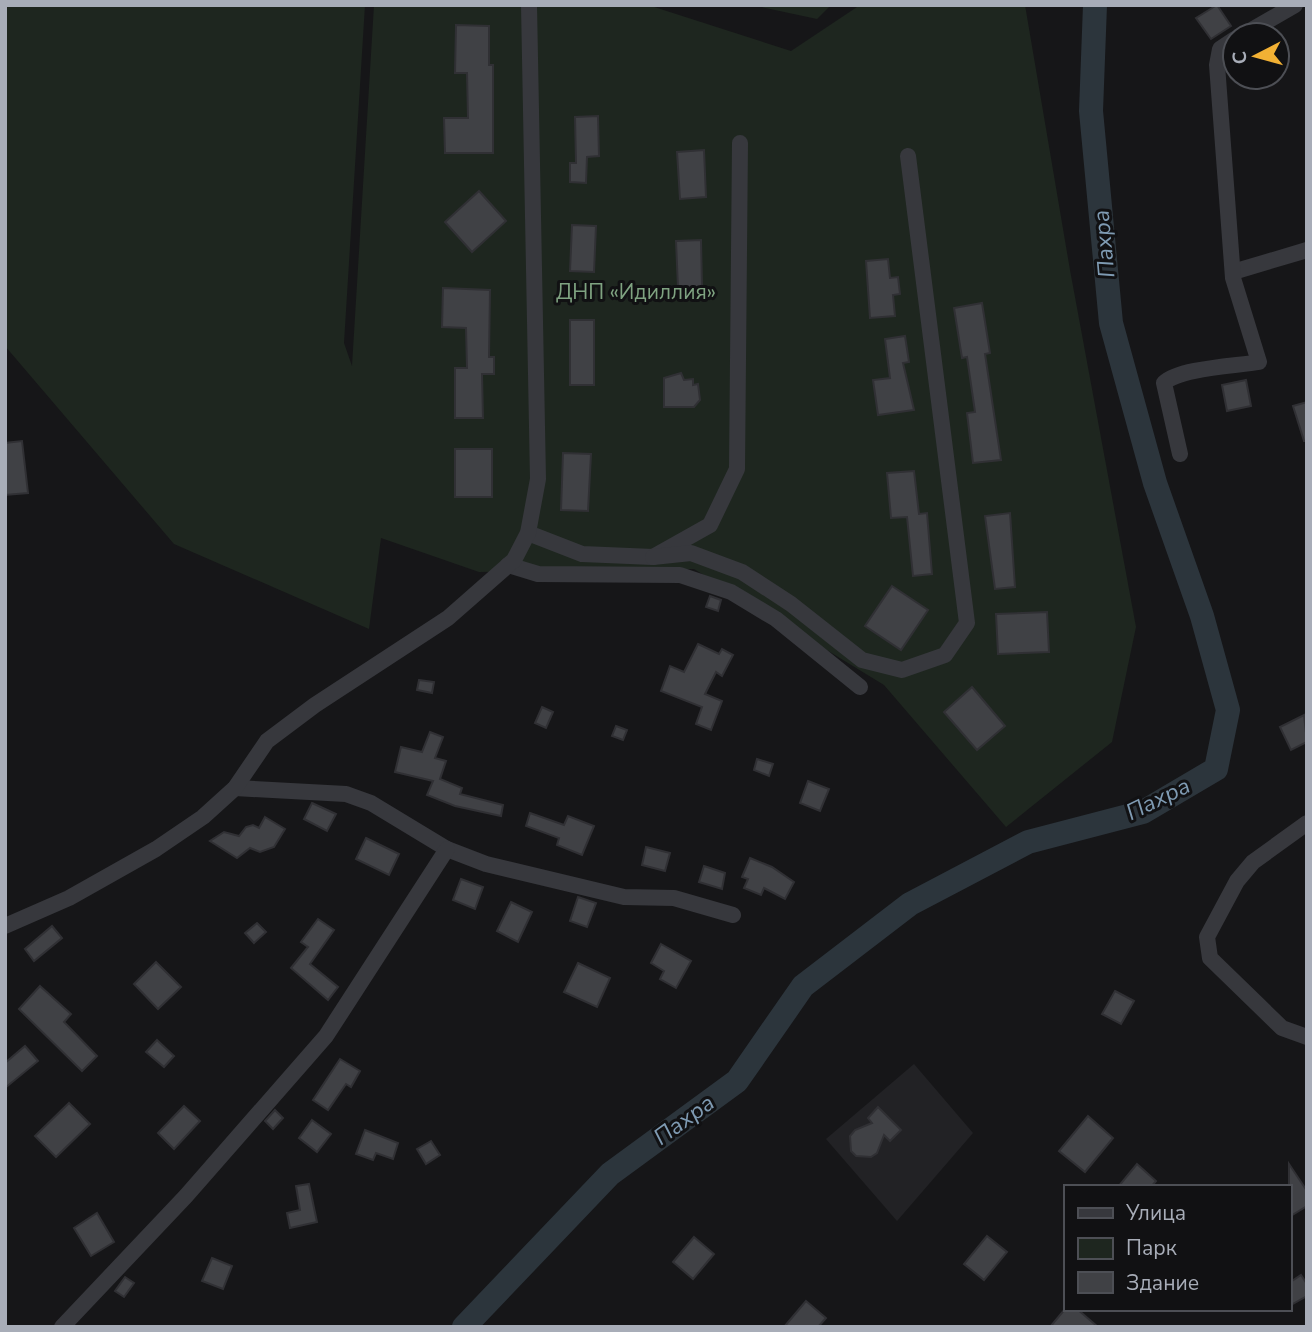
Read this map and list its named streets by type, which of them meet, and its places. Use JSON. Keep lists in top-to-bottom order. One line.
{"water":["Пахра"],"parks":["ДНП «Идиллия»"],"legend":["Улица","Парк","Здание"],"north":"left"}
